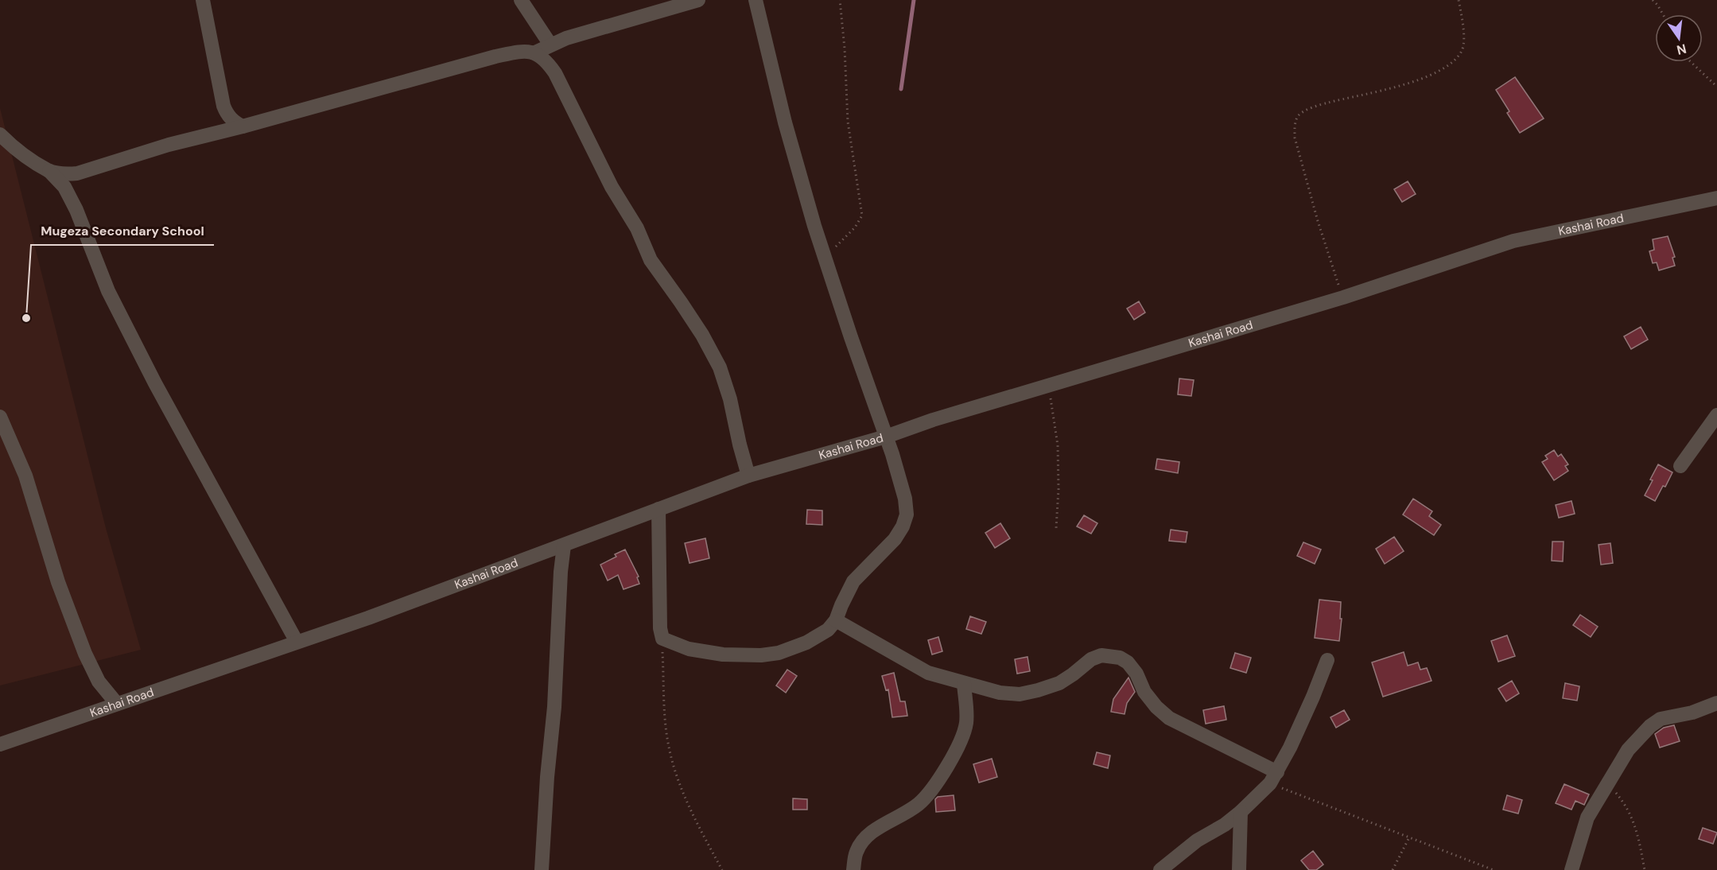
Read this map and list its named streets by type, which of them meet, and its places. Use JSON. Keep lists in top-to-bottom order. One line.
{"streets":{"street":["Kashai Road"]},"places":["Mugeza Secondary School"],"north":"bottom"}
